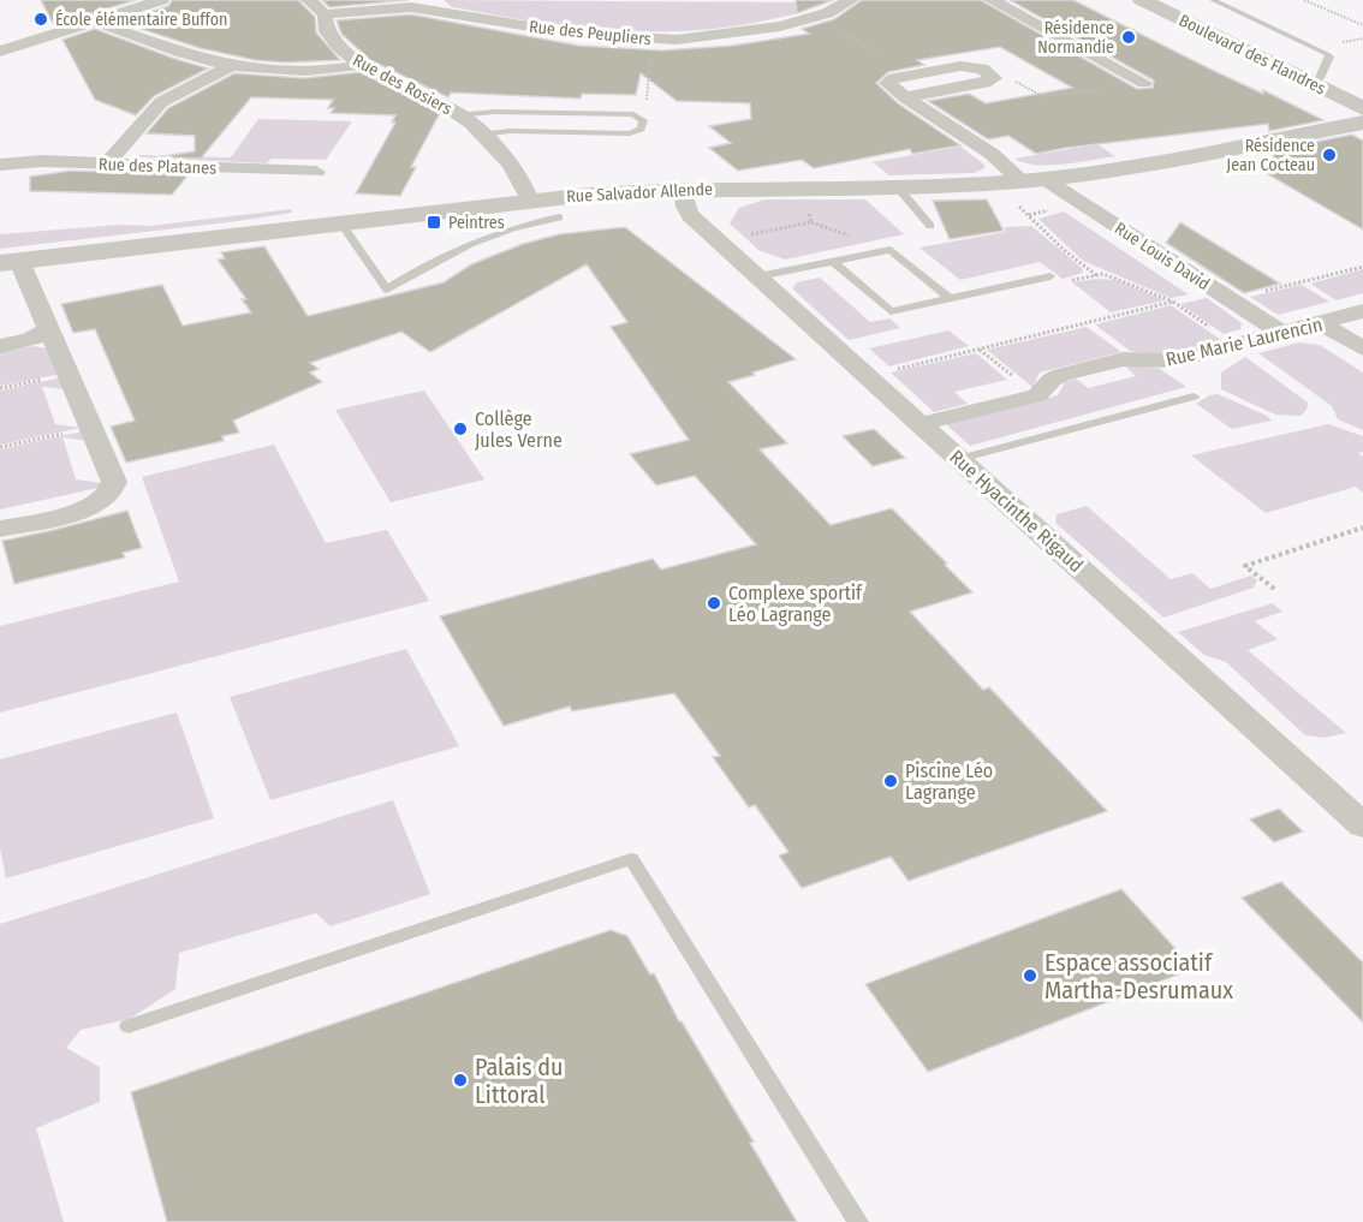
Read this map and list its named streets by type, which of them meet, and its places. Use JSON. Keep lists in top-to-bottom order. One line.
{"streets":{"street":["Rue des Peupliers","Boulevard des Flandres","Rue des Rosiers","Rue des Platanes","Rue Salvador Allende","Rue Louis David","Rue Marie Laurencin","Rue Hyacinthe Rigaud"]},"crossings":[["Rue des Peupliers","Rue des Rosiers"],["Boulevard des Flandres","Rue Salvador Allende"],["Rue des Rosiers","Rue Salvador Allende"],["Rue Salvador Allende","Rue Louis David"],["Rue Salvador Allende","Rue Hyacinthe Rigaud"],["Rue Louis David","Rue Marie Laurencin"],["Rue Marie Laurencin","Rue Hyacinthe Rigaud"]],"places":{"other":["École élémentaire Buffon","Résidence Normandie","Résidence Jean Cocteau","Collège Jules Verne","Complexe sportif Léo Lagrange","Piscine Léo Lagrange","Espace associatif Martha-Desrumaux","Palais du Littoral"],"transit":["Peintres"]}}
